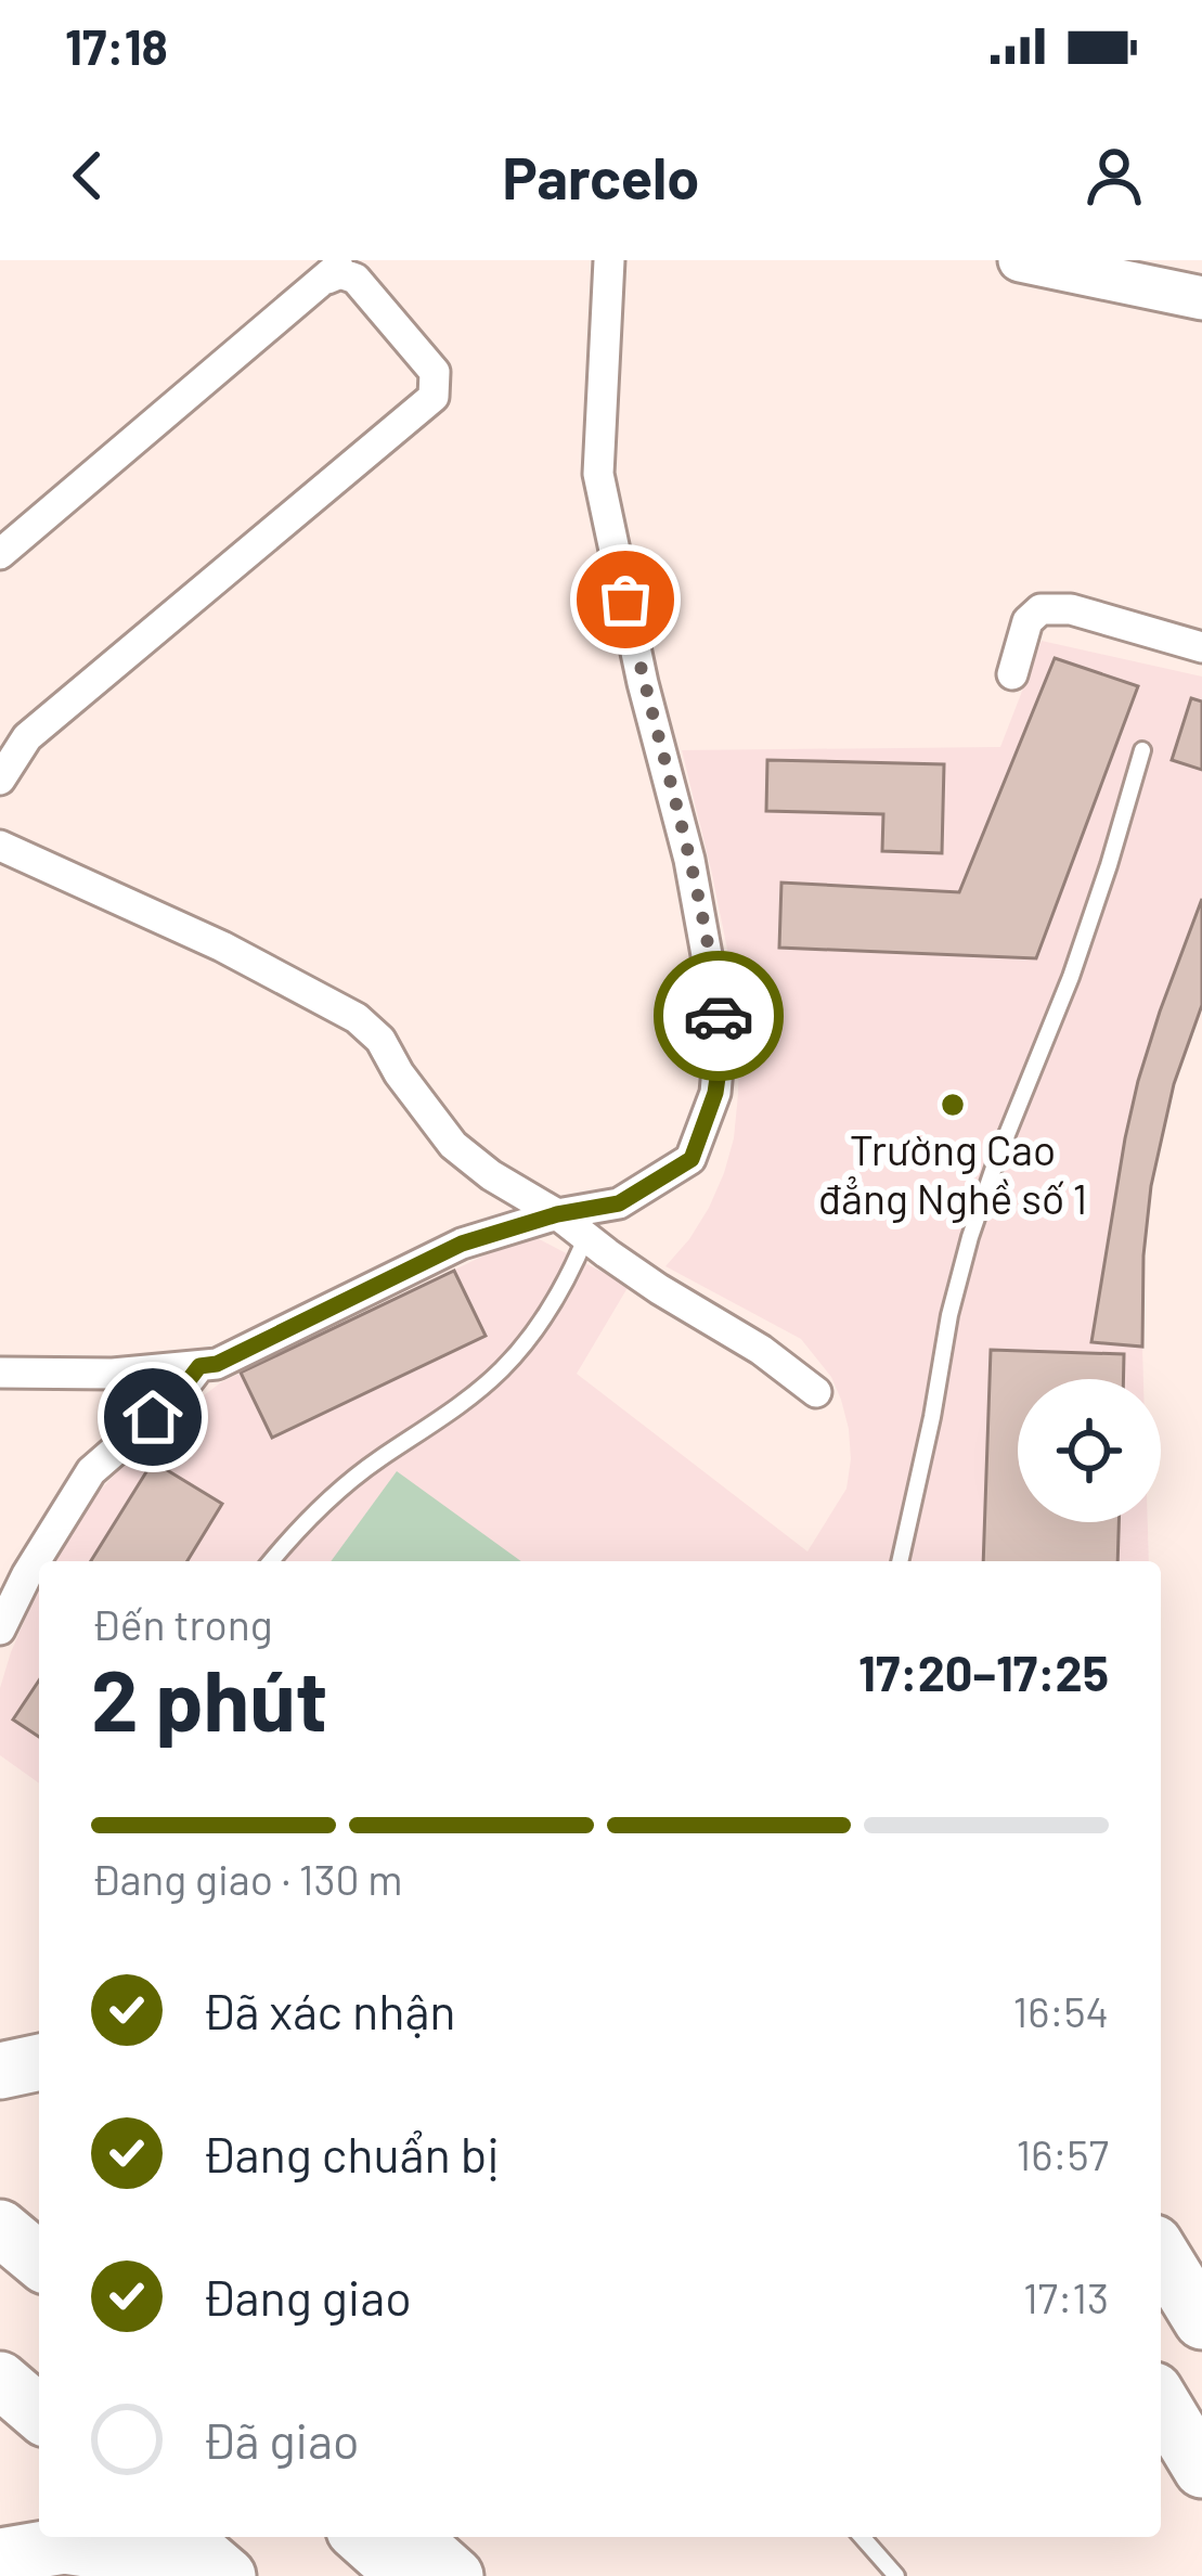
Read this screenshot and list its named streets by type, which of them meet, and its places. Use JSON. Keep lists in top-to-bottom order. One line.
{"places":["Trường Cao đẳng Nghề số 1"],"page":{"status":"17:18","header":"Parcelo","heading":["2 phút","Đến trong","17:20–17:25"],"bar":"Đang giao · 130 m","list":[["Đã xác nhận","16:54"],["Đang chuẩn bị","16:57"],["Đang giao","17:13"],"Đã giao"]}}
